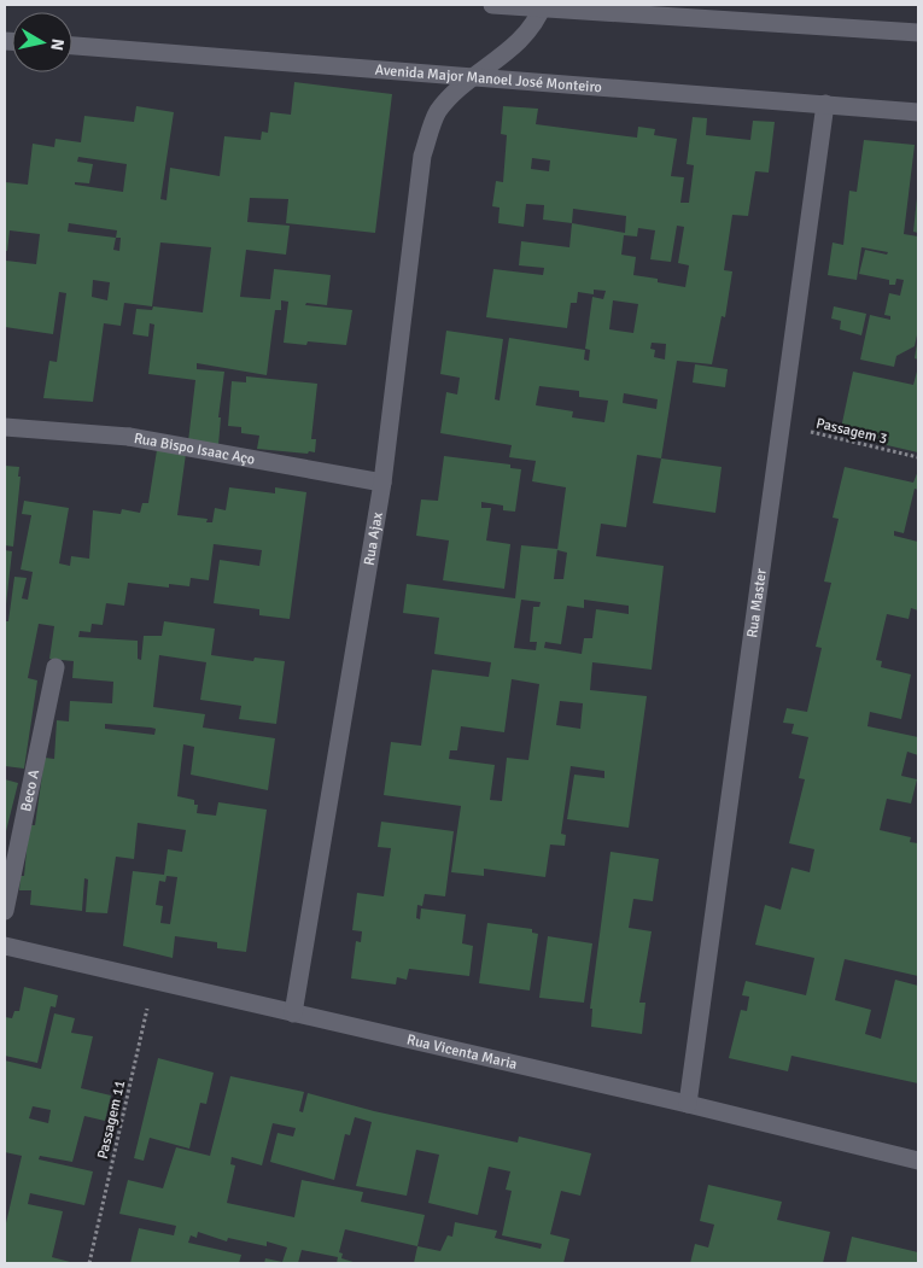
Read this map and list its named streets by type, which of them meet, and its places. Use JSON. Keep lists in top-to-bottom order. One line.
{"streets":{"street":["Avenida Major Manoel José Monteiro","Rua Bispo Isaac Aço","Rua Ajax","Rua Master","Beco A","Rua Vicenta Maria"],"path":["Passagem 3","Passagem 11"]},"crossings":[["Avenida Major Manoel José Monteiro","Rua Ajax"],["Avenida Major Manoel José Monteiro","Rua Master"],["Passagem 3","Rua Master"],["Rua Bispo Isaac Aço","Rua Ajax"],["Rua Ajax","Rua Vicenta Maria"],["Rua Master","Rua Vicenta Maria"],["Rua Vicenta Maria","Passagem 11"]],"north":"right"}
